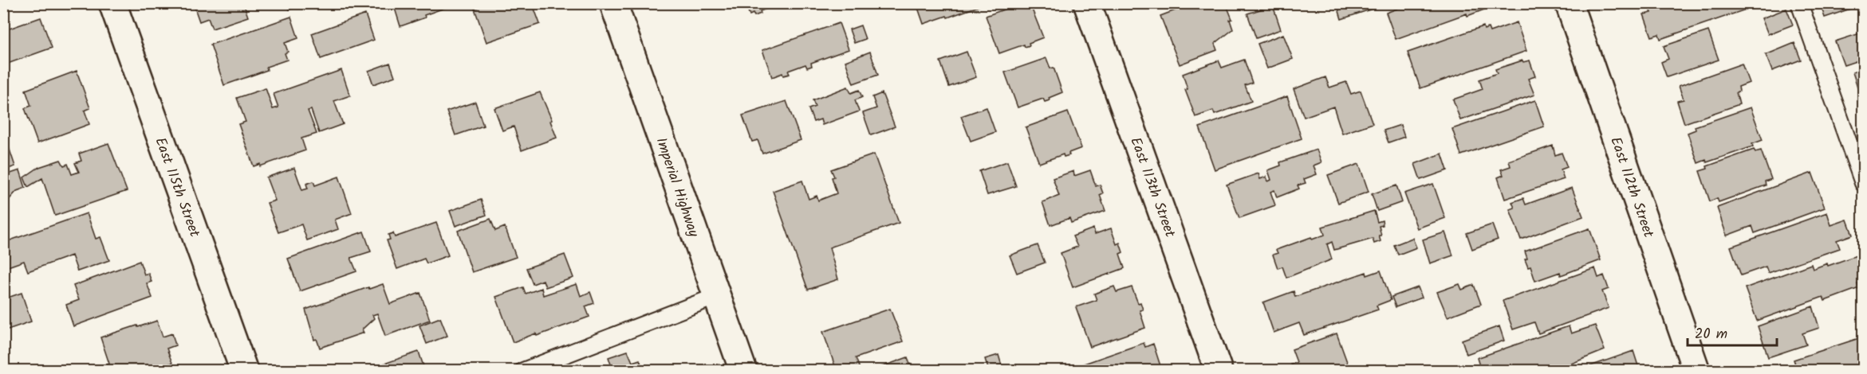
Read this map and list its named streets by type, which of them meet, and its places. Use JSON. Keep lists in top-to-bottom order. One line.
{"streets":{"street":["East 115th Street","Imperial Highway","East 113th Street","East 112th Street"]},"scale_bar":"20 m"}
